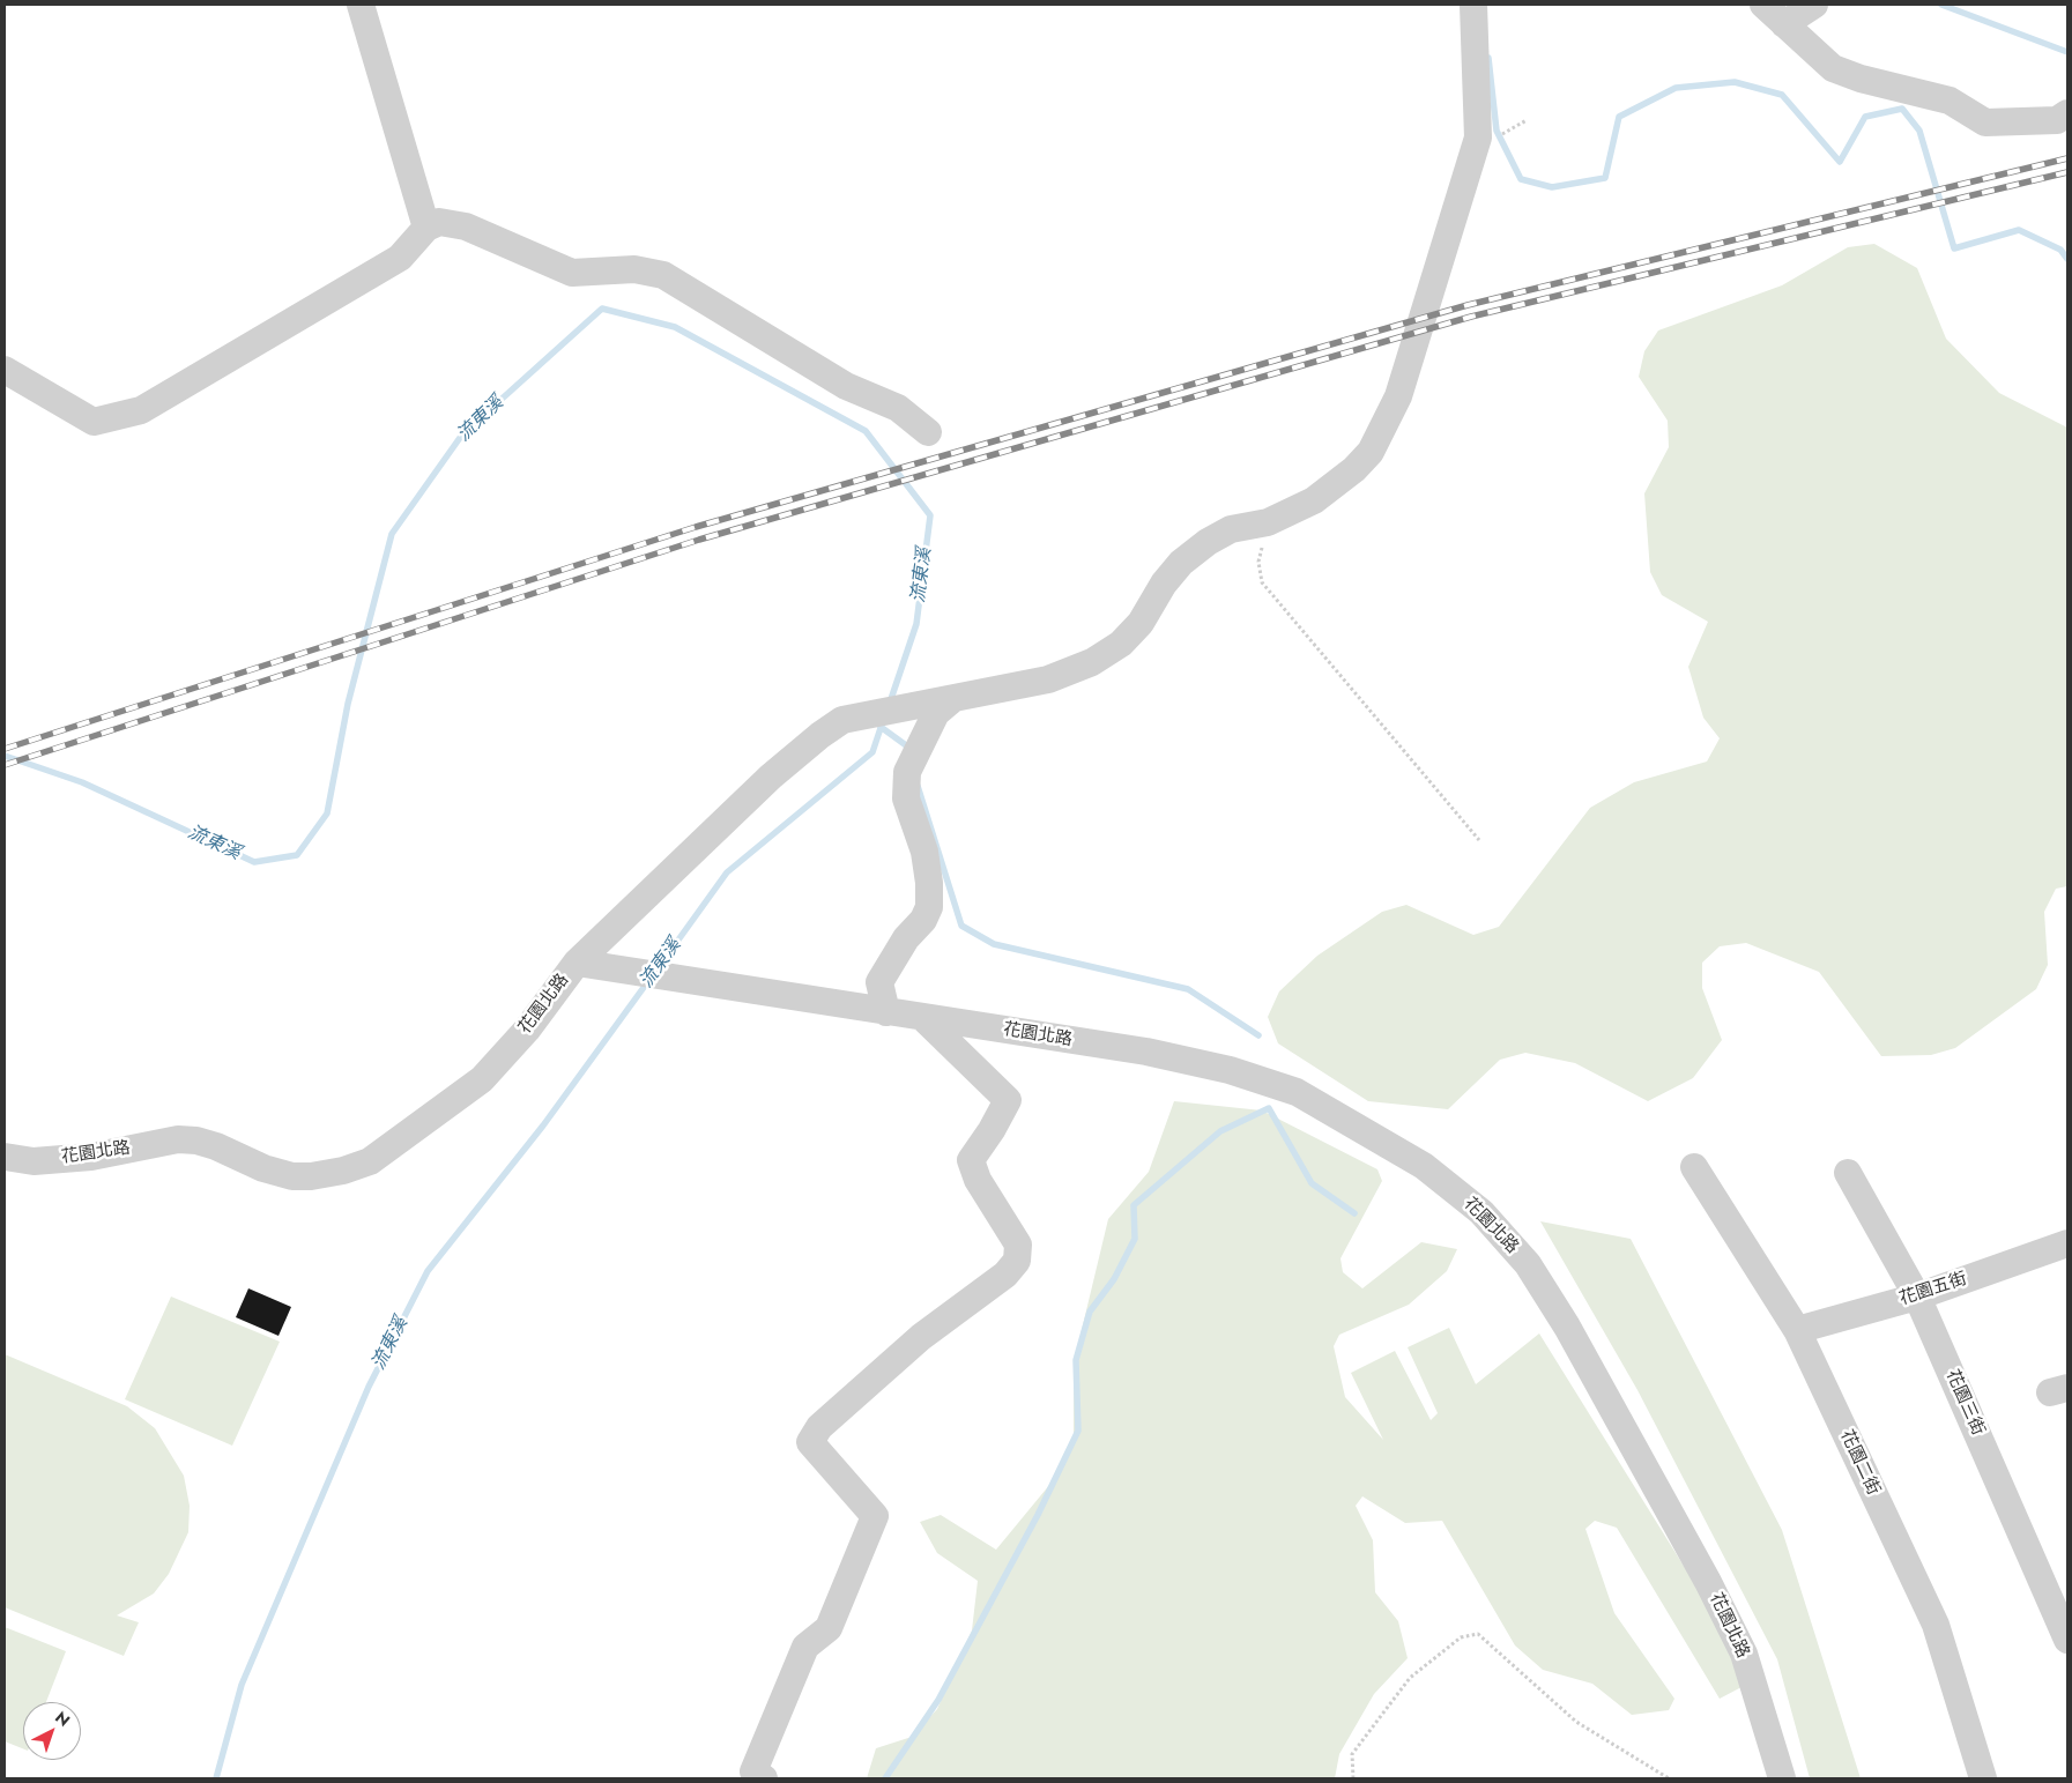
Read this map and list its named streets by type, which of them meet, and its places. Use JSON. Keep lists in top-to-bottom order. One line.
{"streets":{"street":["花園北路","花園五街","花園三街","花園二街"]},"crossings":[["花園五街","花園三街"],["花園五街","花園二街"]],"water":["流東溪"],"north":"top right"}
